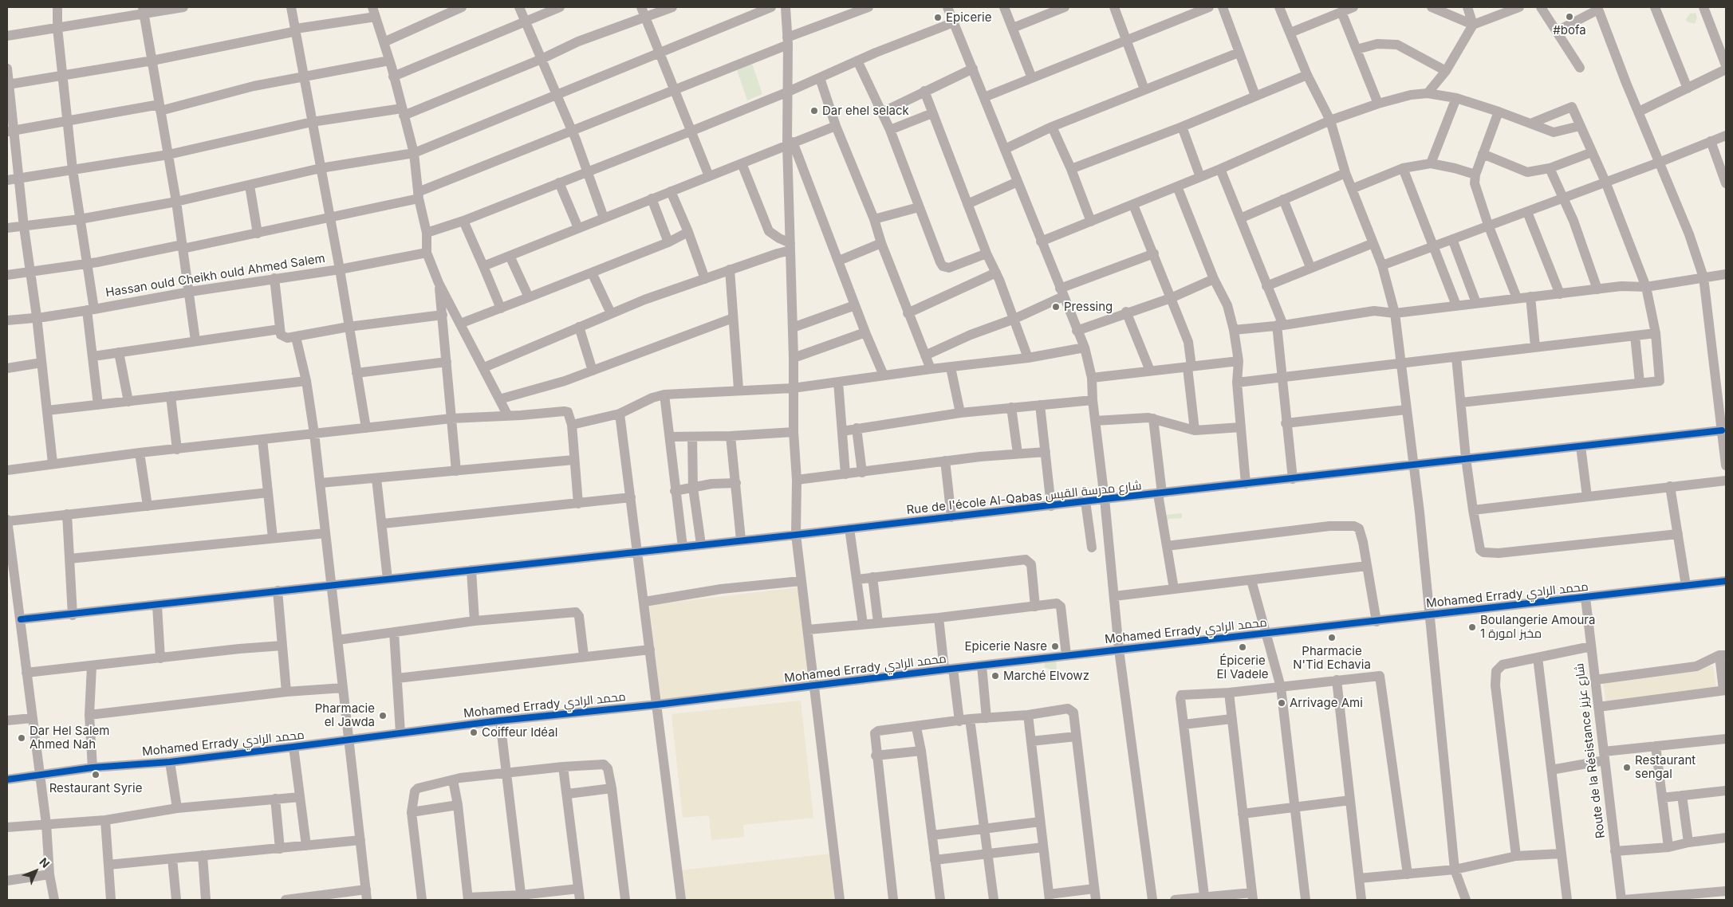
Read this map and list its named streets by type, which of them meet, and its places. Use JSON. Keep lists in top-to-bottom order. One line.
{"streets":{"street":["Hassan ould Cheikh ould Ahmed Salem","Rue de l'école Al-Qabas شارع مدرسة القبس","Mohamed Errady محمد الرادي","Route de la Résistance شارع عزيز"]},"crossings":[["Mohamed Errady محمد الرادي","Route de la Résistance شارع عزيز"]],"places":["#bofa","Epicerie","Dar ehel selack","Pressing","Boulangerie Amoura 1 مخبز امورة","Pharmacie N'Tid Echavia","Epicerie Nasre","Épicerie El Vadele","Marché Elvowz","Arrivage Ami","Pharmacie el Jawda","Coiffeur Idéal","Dar Hel Salem Ahmed Nah","Restaurant sengal","Restaurant Syrie"],"north":"top right"}
